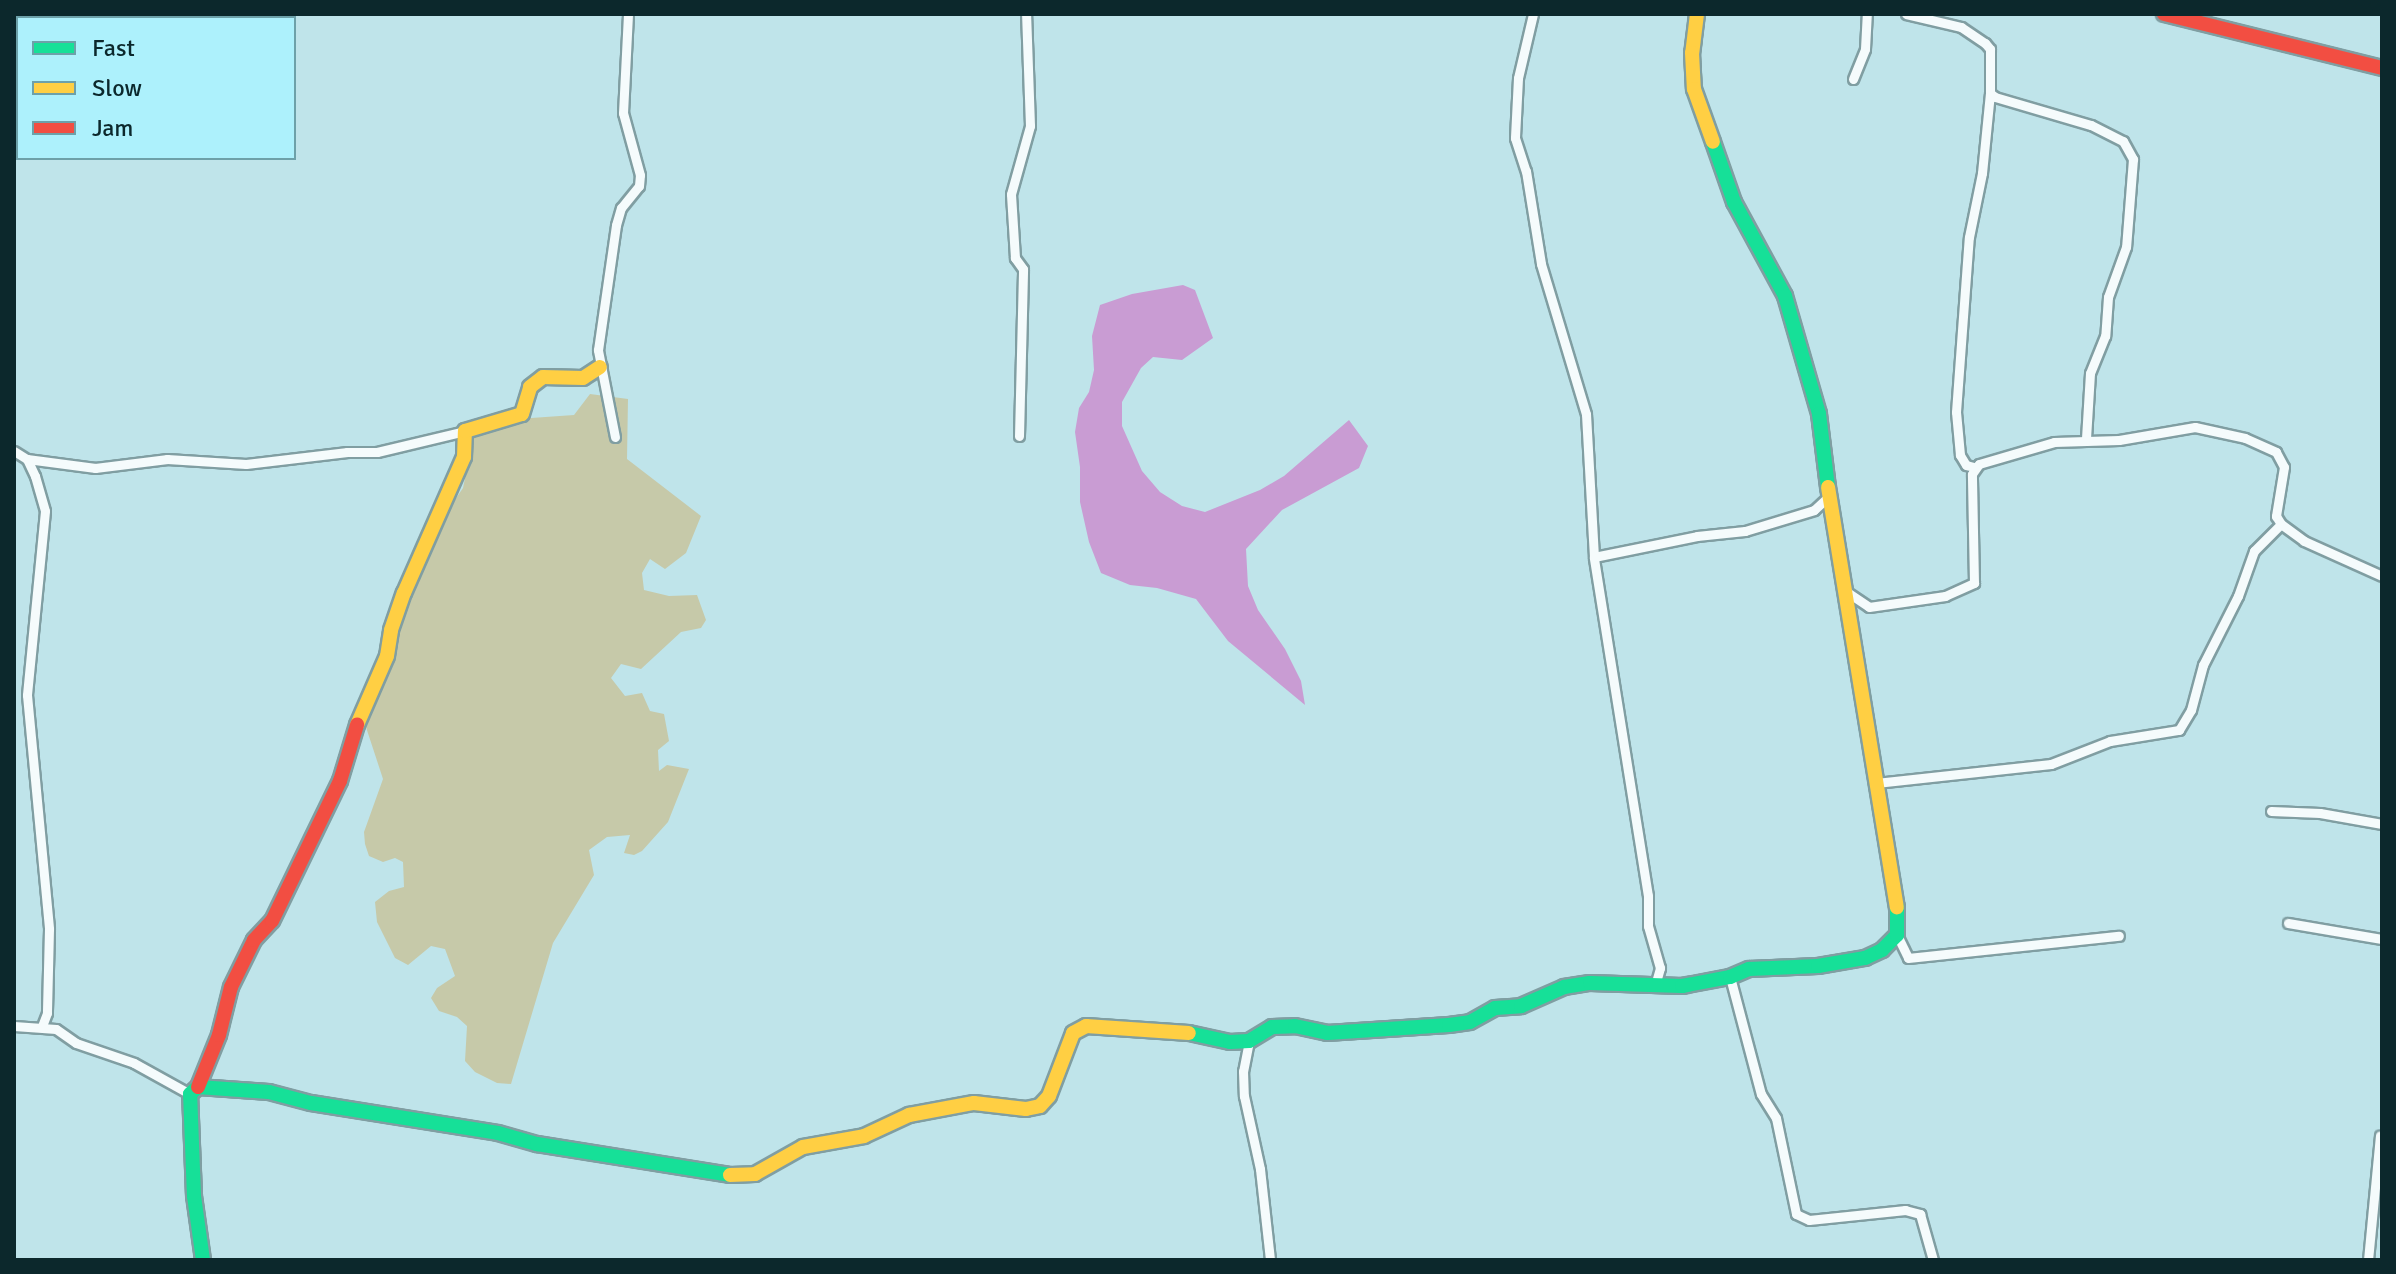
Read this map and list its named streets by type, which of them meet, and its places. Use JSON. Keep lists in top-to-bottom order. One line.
{"legend":["Fast","Slow","Jam"]}
